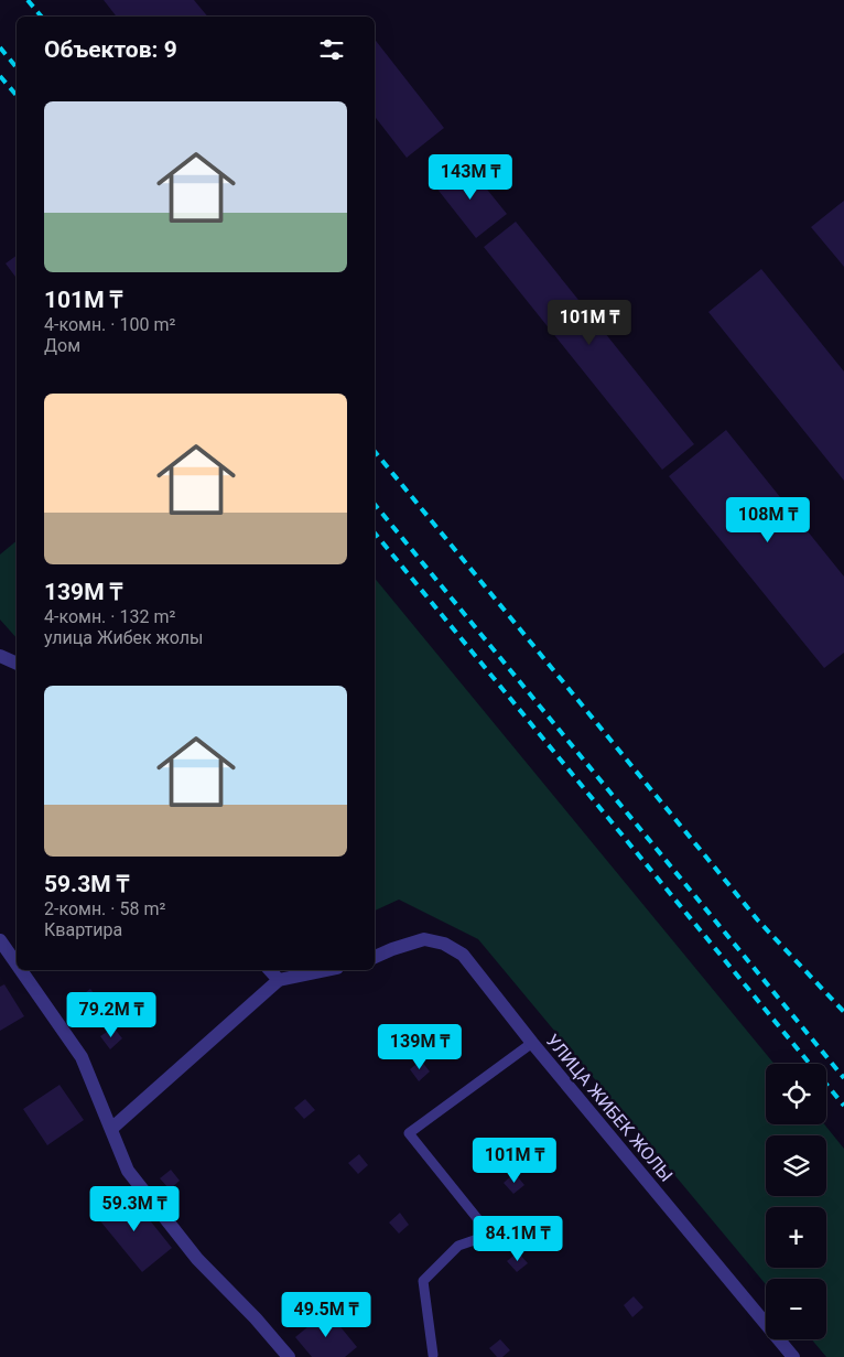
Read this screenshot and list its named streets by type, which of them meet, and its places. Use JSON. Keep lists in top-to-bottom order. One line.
{"streets":{"street":["УЛИЦА ЖИБЕК ЖОЛЫ"]},"page":{"heading":"Объектов: 9","list":[{"name":"101M ₸","note":"4-комн. · 100 m² · Дом"},{"name":"139M ₸","note":"4-комн. · 132 m² · улица Жибек жолы"},{"name":"59.3M ₸","note":"2-комн. · 58 m² · Квартира"}],"price":["143M ₸","101M ₸","108M ₸","79.2M ₸","139M ₸","101M ₸","59.3M ₸","84.1M ₸","49.5M ₸"],"map_buttons":["+","−"]}}
